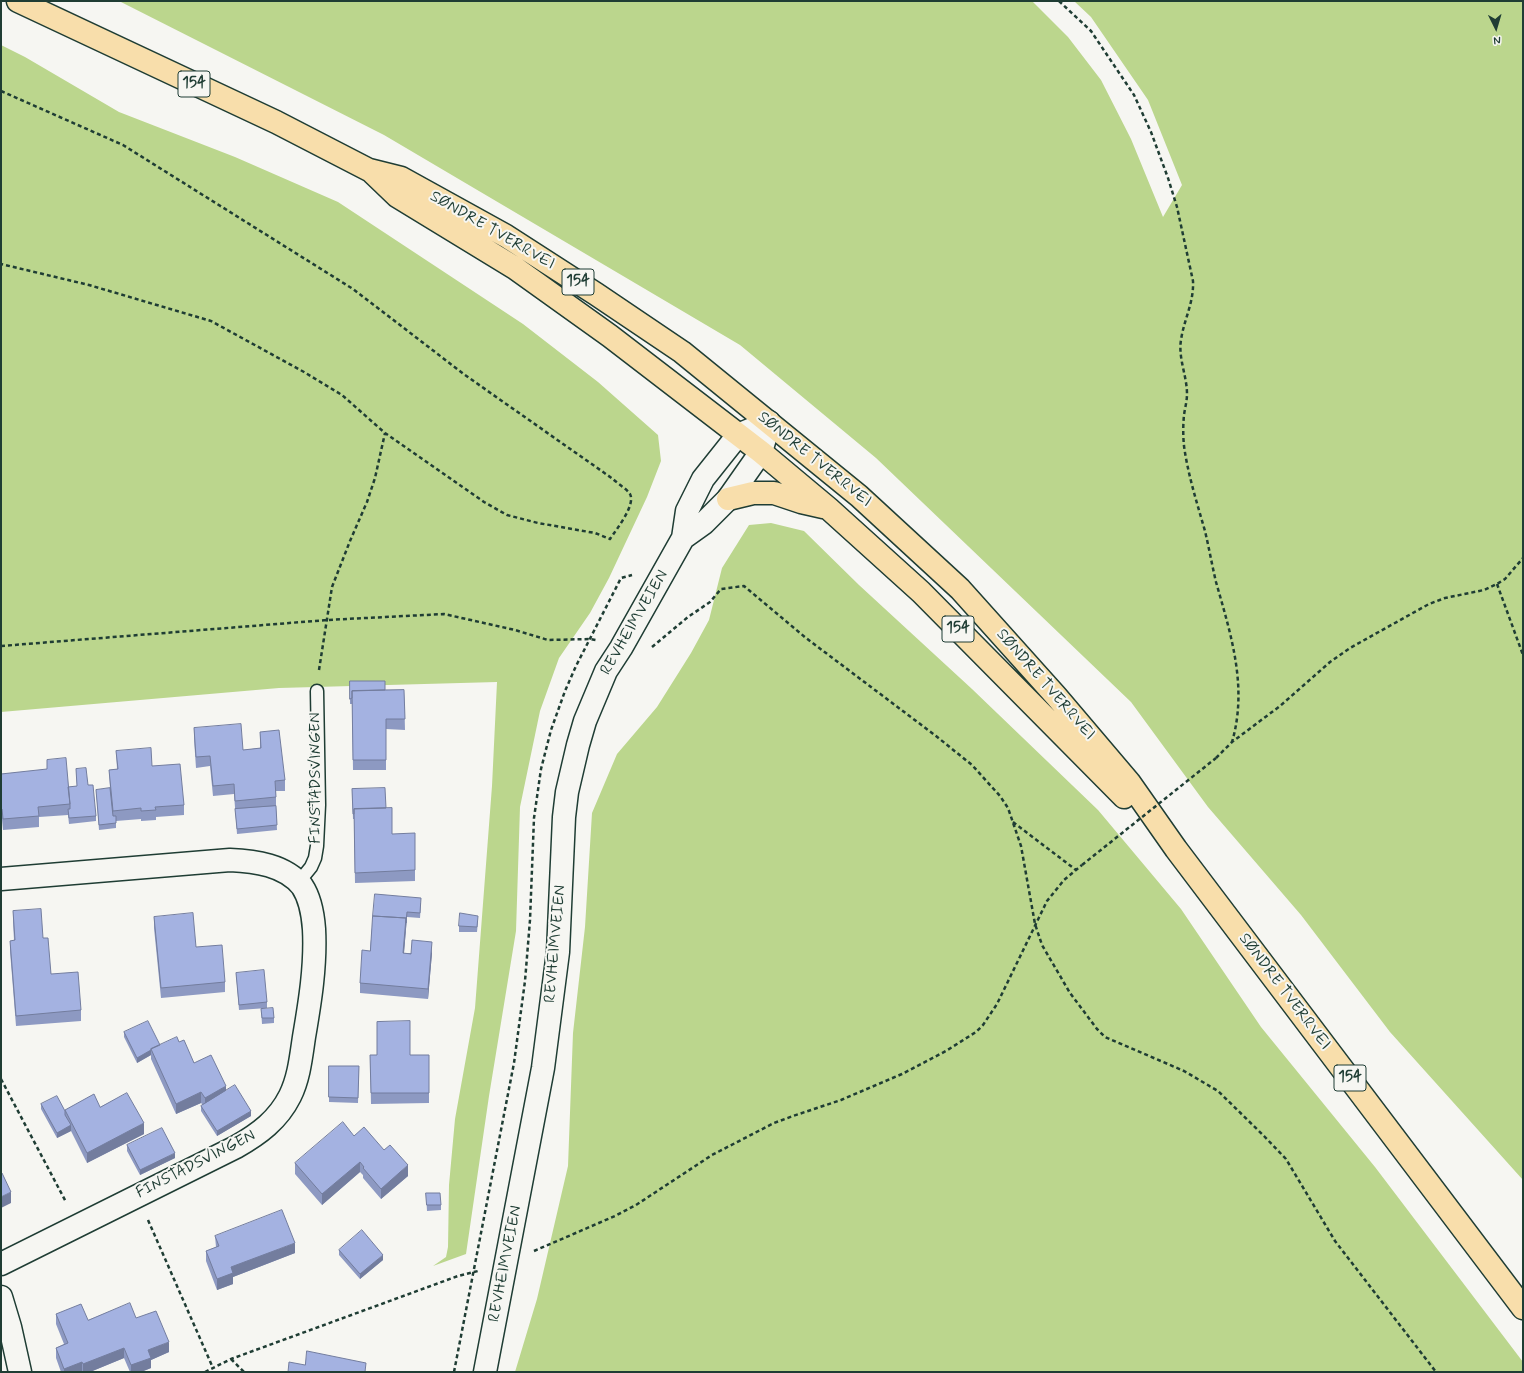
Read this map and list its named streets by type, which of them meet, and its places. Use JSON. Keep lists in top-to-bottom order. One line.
{"streets":{"main road":["154","SØNDRE TVERRVEI"],"street":["REVHEIMVEIEN","FINSTADSVINGEN"]},"crossings":[["154","SØNDRE TVERRVEI"],["154","REVHEIMVEIEN"],["SØNDRE TVERRVEI","REVHEIMVEIEN"]],"north":"bottom"}
